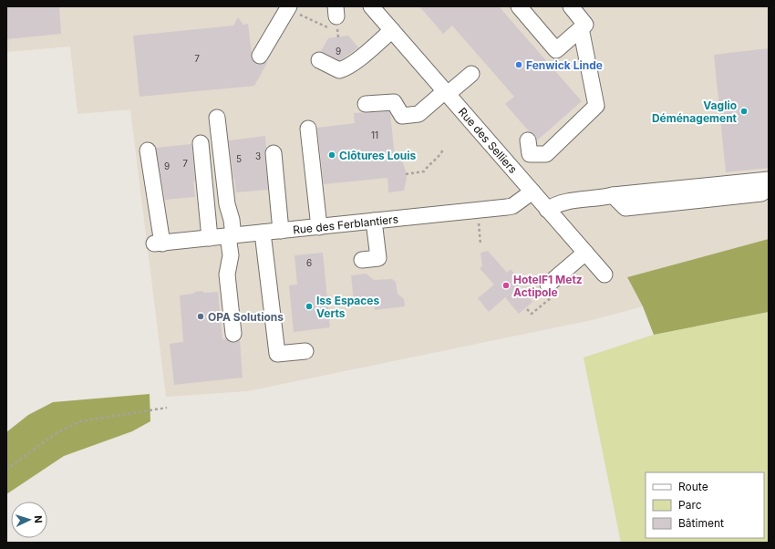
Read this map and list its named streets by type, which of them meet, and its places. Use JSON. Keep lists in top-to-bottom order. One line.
{"streets":{"street":["Rue des Selliers","Rue des Ferblantiers"]},"crossings":[["Rue des Selliers","Rue des Ferblantiers"]],"places":["Fenwick Linde","Vaglio Déménagement","Clôtures Louis","HotelF1 Metz Actipole","Iss Espaces Verts","OPA Solutions"],"house_numbers":["9","7","11","3","5","7","9","6"],"legend":["Route","Parc","Bâtiment"],"north":"right"}
